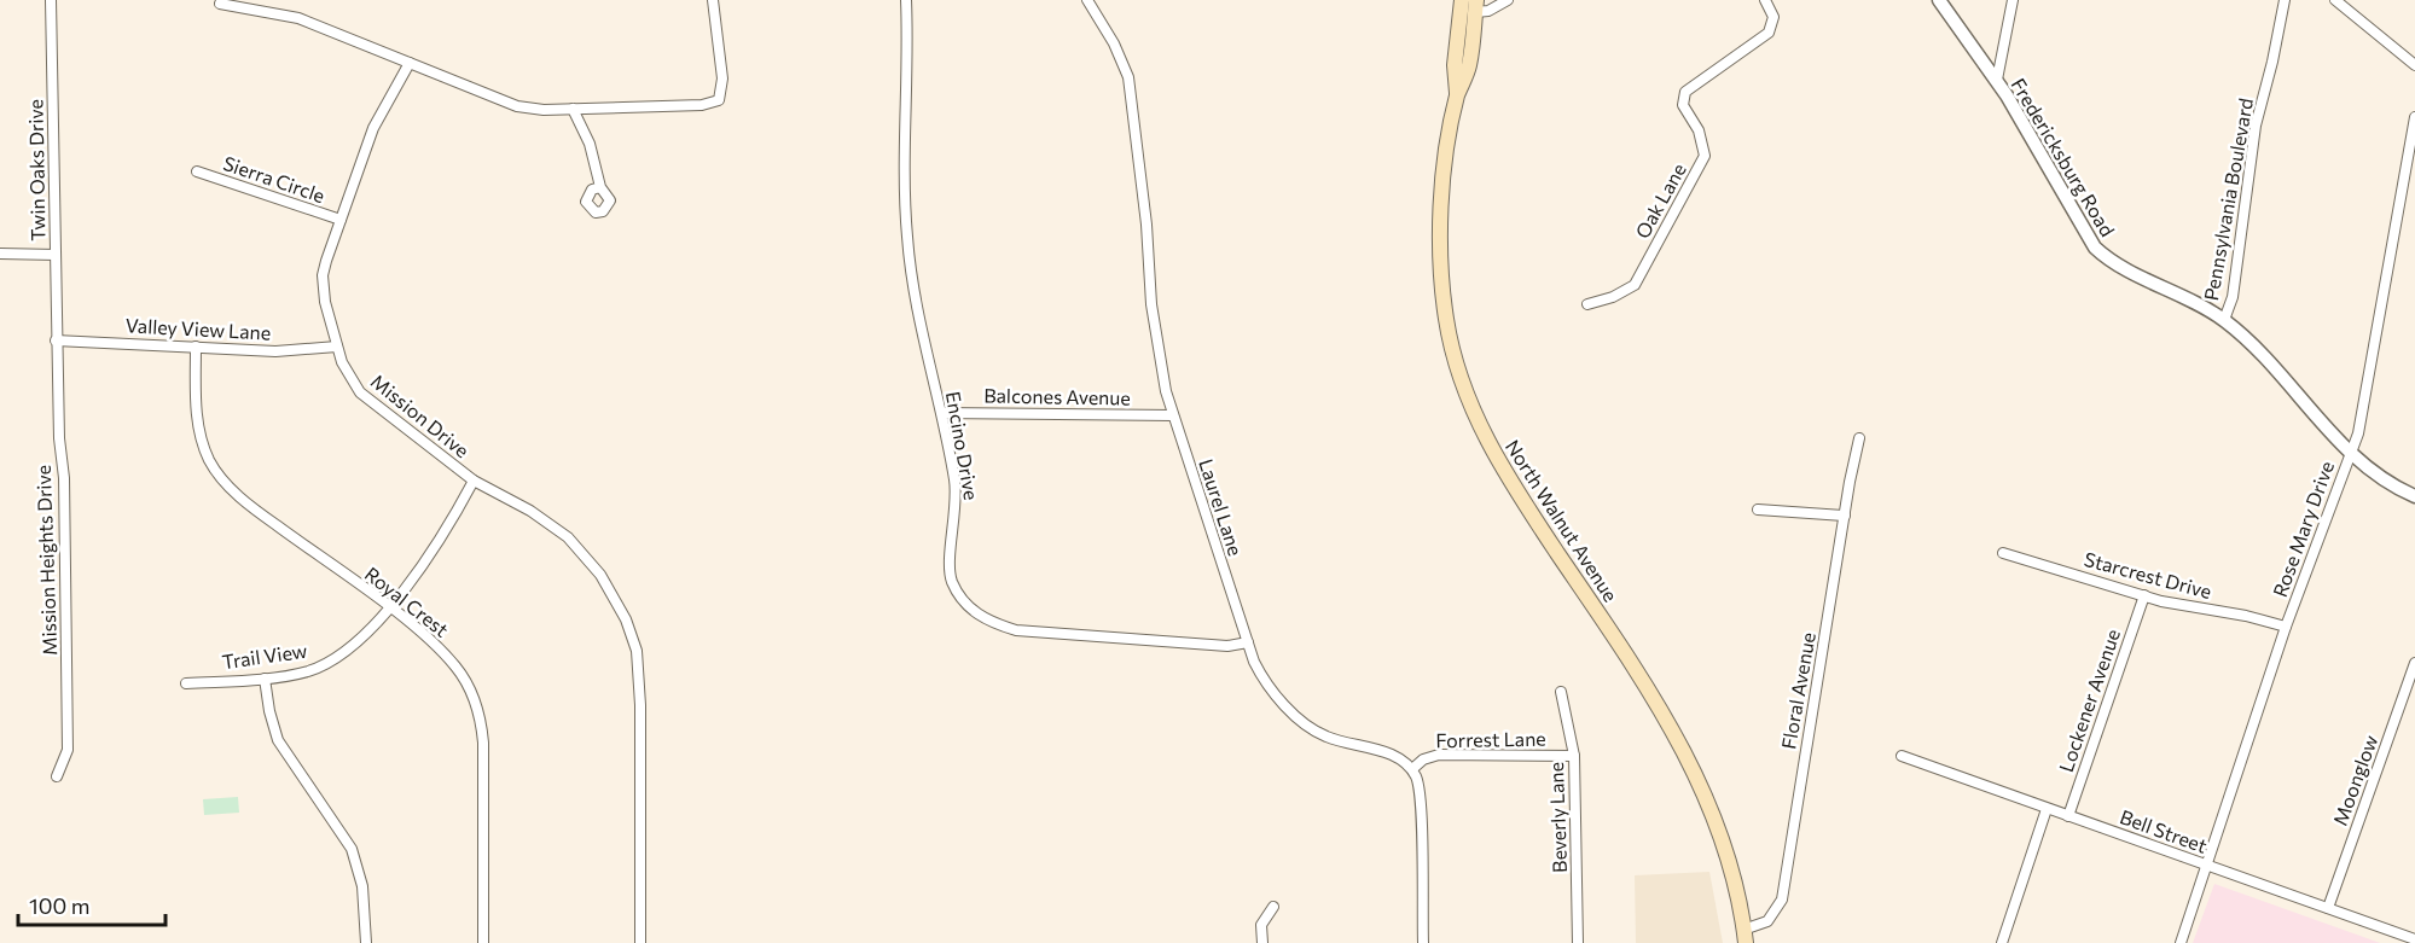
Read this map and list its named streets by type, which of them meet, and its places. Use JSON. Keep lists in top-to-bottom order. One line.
{"streets":{"main road":["North Walnut Avenue"],"street":["Fredericksburg Road","Twin Oaks Drive","Sierra Circle","Pennsylvania Boulevard","Oak Lane","Valley View Lane","Balcones Avenue","Mission Drive","Encino Drive","Laurel Lane","Rose Mary Drive","Mission Heights Drive","Starcrest Drive","Royal Crest","Trail View","Floral Avenue","Lockener Avenue","Forrest Lane","Moonglow","Beverly Lane","Bell Street"]},"crossings":[["Fredericksburg Road","Pennsylvania Boulevard"],["Fredericksburg Road","Rose Mary Drive"],["Twin Oaks Drive","Valley View Lane"],["Twin Oaks Drive","Mission Heights Drive"],["Sierra Circle","Mission Drive"],["Valley View Lane","Mission Drive"],["Valley View Lane","Mission Heights Drive"],["Valley View Lane","Royal Crest"],["Balcones Avenue","Encino Drive"],["Balcones Avenue","Laurel Lane"],["Mission Drive","Trail View"],["Encino Drive","Laurel Lane"],["Laurel Lane","Forrest Lane"],["North Walnut Avenue","Floral Avenue"],["Rose Mary Drive","Starcrest Drive"],["Rose Mary Drive","Bell Street"],["Starcrest Drive","Lockener Avenue"],["Royal Crest","Trail View"],["Lockener Avenue","Bell Street"],["Forrest Lane","Beverly Lane"],["Moonglow","Bell Street"]],"scale_bar":"100 m"}
